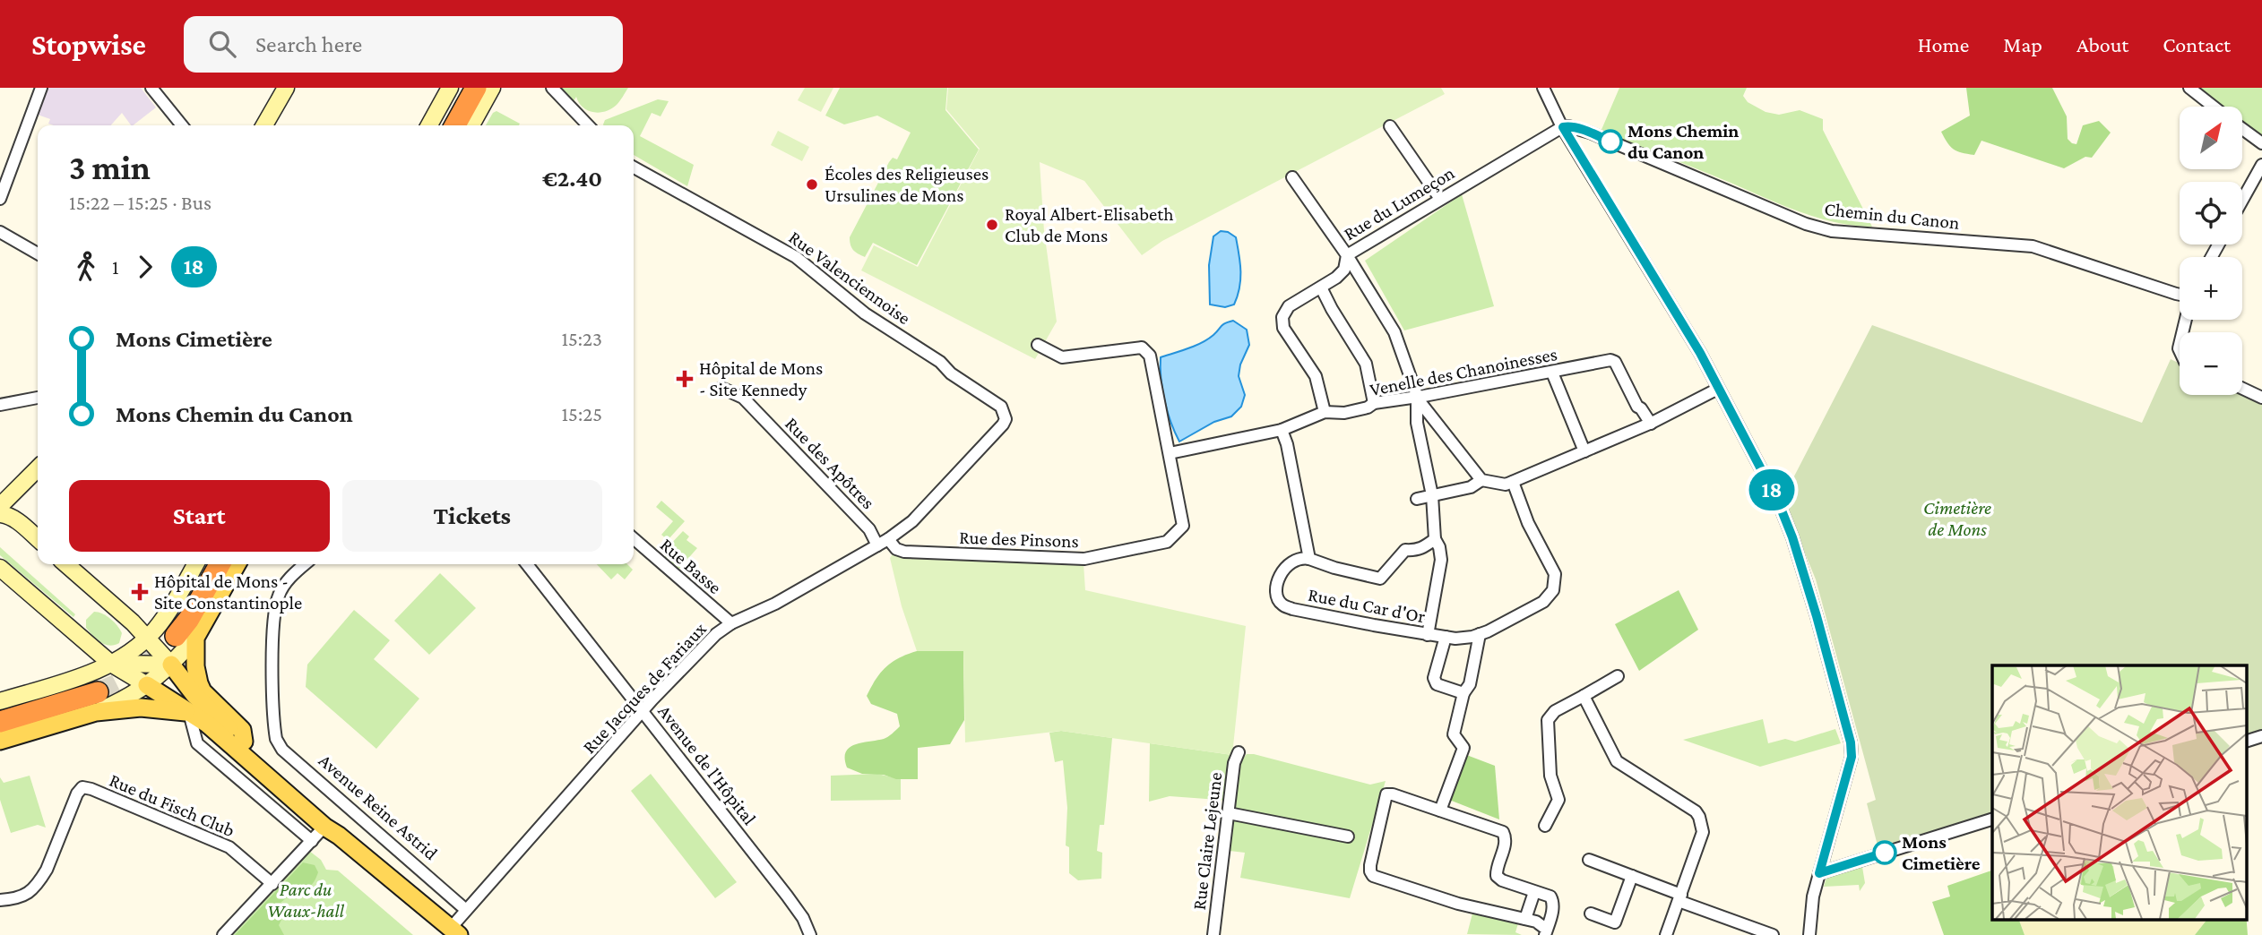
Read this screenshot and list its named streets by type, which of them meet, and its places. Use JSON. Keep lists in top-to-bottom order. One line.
{"streets":{"main road":["Avenue Reine Astrid"],"street":["Rue du Lumeçon","Chemin du Canon","Rue Valenciennoise","Venelle des Chanoinesses","Rue des Apôtres","Rue des Pinsons","Rue Basse","Rue du Car d'Or","Rue Jacques de Fariaux","Avenue de l'Hôpital","Rue du Fisch Club","Rue Claire Lejeune"]},"crossings":[["Rue du Lumeçon","Chemin du Canon"],["Rue du Lumeçon","Venelle des Chanoinesses"],["Rue Valenciennoise","Rue Jacques de Fariaux"],["Venelle des Chanoinesses","Rue des Pinsons"],["Rue des Apôtres","Rue Jacques de Fariaux"],["Rue des Pinsons","Rue Jacques de Fariaux"],["Rue Basse","Rue Jacques de Fariaux"],["Rue Jacques de Fariaux","Avenue de l'Hôpital"],["Rue Jacques de Fariaux","Avenue Reine Astrid"]],"parks":["Cimetière de Mons","Parc du Waux-hall"],"places":{"other":["Mons Chemin du Canon","Écoles des Religieuses Ursulines de Mons","Royal Albert-Elisabeth Club de Mons","Mons Cimetière"],"health":["Hôpital de Mons - Site Kennedy","Hôpital de Mons - Site Constantinople"]},"lines":["bus line 18"],"north":"top right","page":{"header":"Stopwise","search":"Search here","nav":["Home","Map","About","Contact"],"on_map":"18","map_buttons":["+","−"],"heading":["3 min","15:22 – 15:25 · Bus","€2.40"],"legs":["1","18"],"list":[{"name":"Mons Cimetière","value":"15:23"},{"name":"Mons Chemin du Canon","value":"15:25"}],"buttons":["Start","Tickets"]}}
